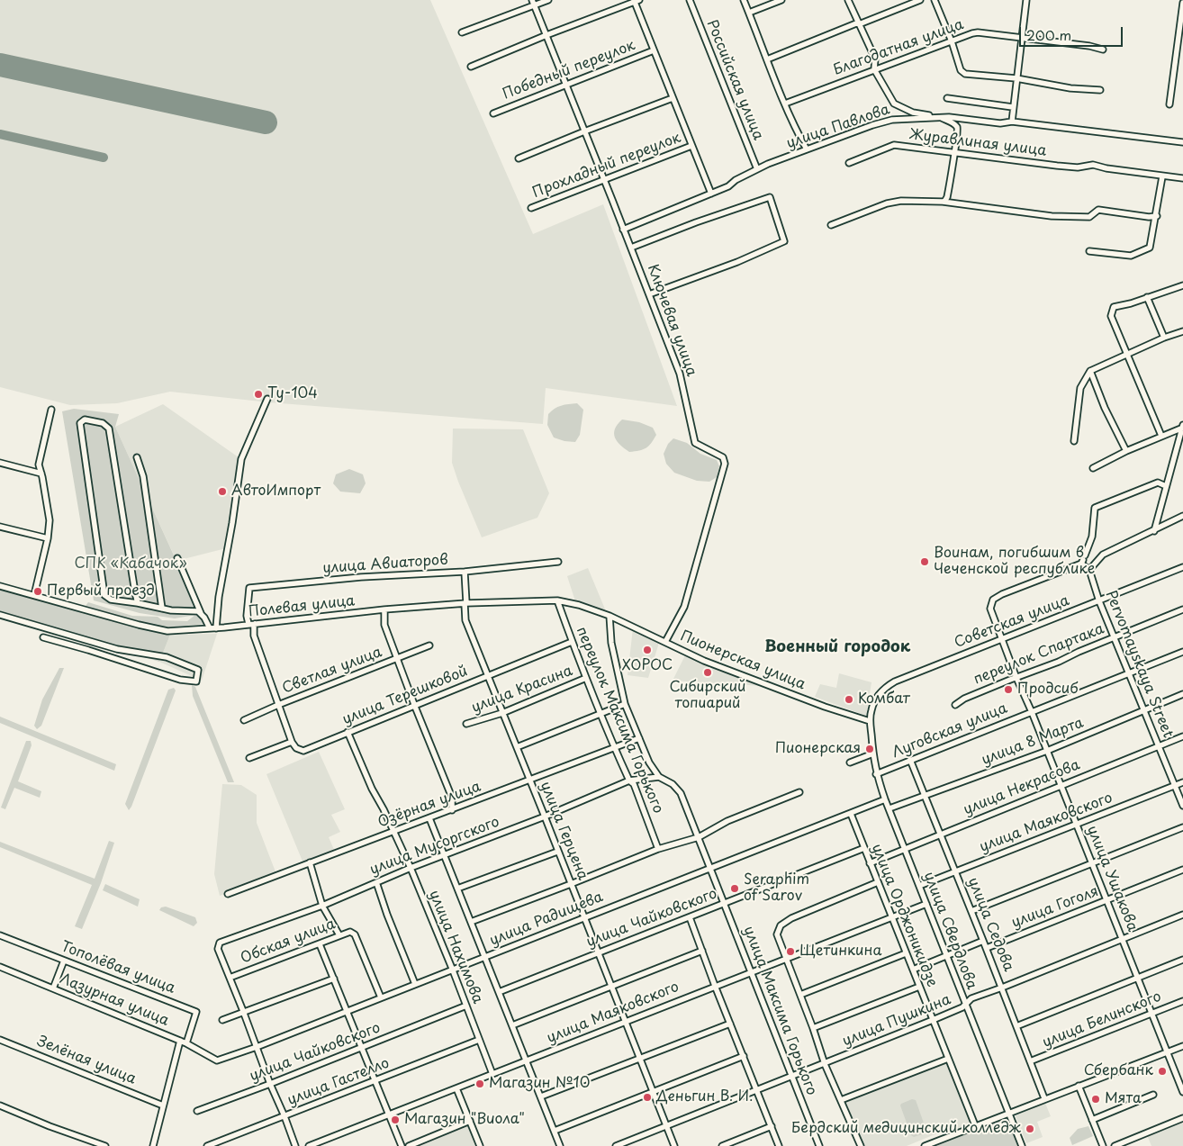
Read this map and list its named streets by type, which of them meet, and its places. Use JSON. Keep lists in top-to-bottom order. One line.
{"streets":{"street":["Благодатная улица","Победный переулок","Российская улица","улица Павлова","Журавлиная улица","Прохладный переулок","Ключевая улица","улица Авиаторов","Полевая улица","Советская улица","переулок Спартака","Пионерская улица","Pervomayskaya Street","Светлая улица","улица Красина","улица Терешковой","переулок Максима Горького","Луговская улица","улица 8 Марта","улица Некрасова","Озёрная улица","улица Маяковского","улица Герцена","улица Мусоргского","улица Ушакова","улица Гоголя","улица Орджоникидзе","улица Чайковского","улица Радищева","улица Седова","улица Свердлова","Обская улица","улица Нахимова","Тополёвая улица","Лазурная улица","улица Максима Горького","улица Белинского","улица Пушкина","Зелёная улица","улица Гастелло"]},"crossings":[["Победный переулок","Ключевая улица"],["Российская улица","улица Павлова"],["улица Павлова","Ключевая улица"],["Прохладный переулок","Ключевая улица"],["Ключевая улица","Пионерская улица"],["улица Авиаторов","Полевая улица"],["улица Авиаторов","улица Герцена"],["Полевая улица","Пионерская улица"],["Полевая улица","переулок Максима Горького"],["Полевая улица","улица Герцена"],["Полевая улица","улица Максима Горького"],["Советская улица","Пионерская улица"],["Советская улица","Pervomayskaya Street"],["Советская улица","улица Ушакова"],["Советская улица","улица Свердлова"],["переулок Спартака","Pervomayskaya Street"],["переулок Спартака","улица Ушакова"],["Пионерская улица","улица Свердлова"],["Пионерская улица","улица Максима Горького"],["Pervomayskaya Street","Луговская улица"],["Pervomayskaya Street","улица 8 Марта"],["Pervomayskaya Street","улица Некрасова"],["Pervomayskaya Street","улица Маяковского"],["улица Красина","переулок Максима Горького"],["улица Красина","улица Герцена"],["улица Терешковой","переулок Максима Горького"],["улица Терешковой","улица Герцена"],["улица Терешковой","улица Нахимова"],["переулок Максима Горького","Озёрная улица"],["переулок Максима Горького","улица Мусоргского"],["Луговская улица","улица Ушакова"],["Луговская улица","улица Седова"],["Луговская улица","улица Свердлова"],["улица 8 Марта","улица Ушакова"],["улица 8 Марта","улица Седова"],["улица 8 Марта","улица Свердлова"],["улица Некрасова","улица Ушакова"],["улица Некрасова","улица Орджоникидзе"],["улица Некрасова","улица Седова"],["улица Некрасова","улица Свердлова"],["Озёрная улица","улица Герцена"],["Озёрная улица","улица Нахимова"],["Озёрная улица","улица Максима Горького"],["улица Маяковского","улица Герцена"],["улица Маяковского","улица Ушакова"],["улица Маяковского","улица Орджоникидзе"],["улица Маяковского","улица Седова"],["улица Маяковского","улица Свердлова"],["улица Маяковского","улица Нахимова"],["улица Маяковского","улица Максима Горького"],["улица Герцена","улица Мусоргского"],["улица Герцена","улица Чайковского"],["улица Герцена","улица Радищева"],["улица Герцена","улица Пушкина"],["улица Мусоргского","Обская улица"],["улица Мусоргского","улица Нахимова"],["улица Мусоргского","улица Максима Горького"],["улица Ушакова","улица Гоголя"],["улица Ушакова","улица Белинского"],["улица Ушакова","улица Пушкина"],["улица Гоголя","улица Седова"],["улица Орджоникидзе","улица Чайковского"],["улица Орджоникидзе","улица Радищева"],["улица Орджоникидзе","улица Пушкина"],["улица Чайковского","улица Нахимова"],["улица Чайковского","улица Максима Горького"],["улица Радищева","улица Свердлова"],["улица Радищева","Обская улица"],["улица Радищева","улица Нахимова"],["улица Радищева","Лазурная улица"],["улица Радищева","улица Максима Горького"],["улица Седова","улица Белинского"],["улица Седова","улица Пушкина"],["улица Свердлова","улица Пушкина"],["улица Нахимова","улица Гастелло"],["Тополёвая улица","Лазурная улица"],["улица Максима Горького","улица Пушкина"]],"districts":["Военный городок"],"parks":["СПК «Кабачок»"],"places":["Ту-104","АвтоИмпорт","Воинам, погибшим в Чеченской республике","Первый проезд","ХОРОС","Сибирский топиарий","Продсиб","Комбат","Пионерская","Seraphim of Sarov","Щетинкина","Сбербанк","Магазин №10","Деньгин В. И.","Мята","Магазин \"Виола\"","Бердский медицинский колледж"],"scale_bar":"200 m"}
